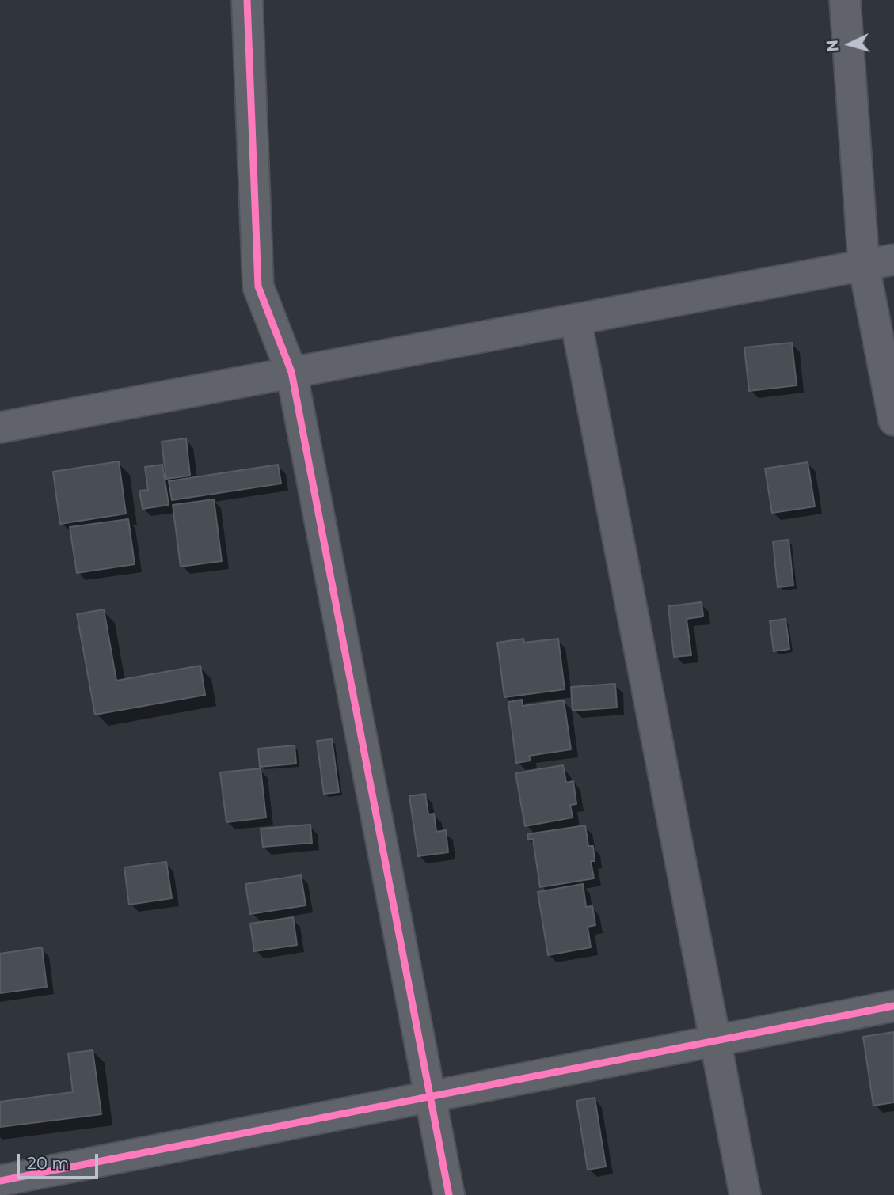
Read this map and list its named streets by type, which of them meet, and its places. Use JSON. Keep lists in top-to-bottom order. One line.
{"scale_bar":"20 m","north":"left"}
